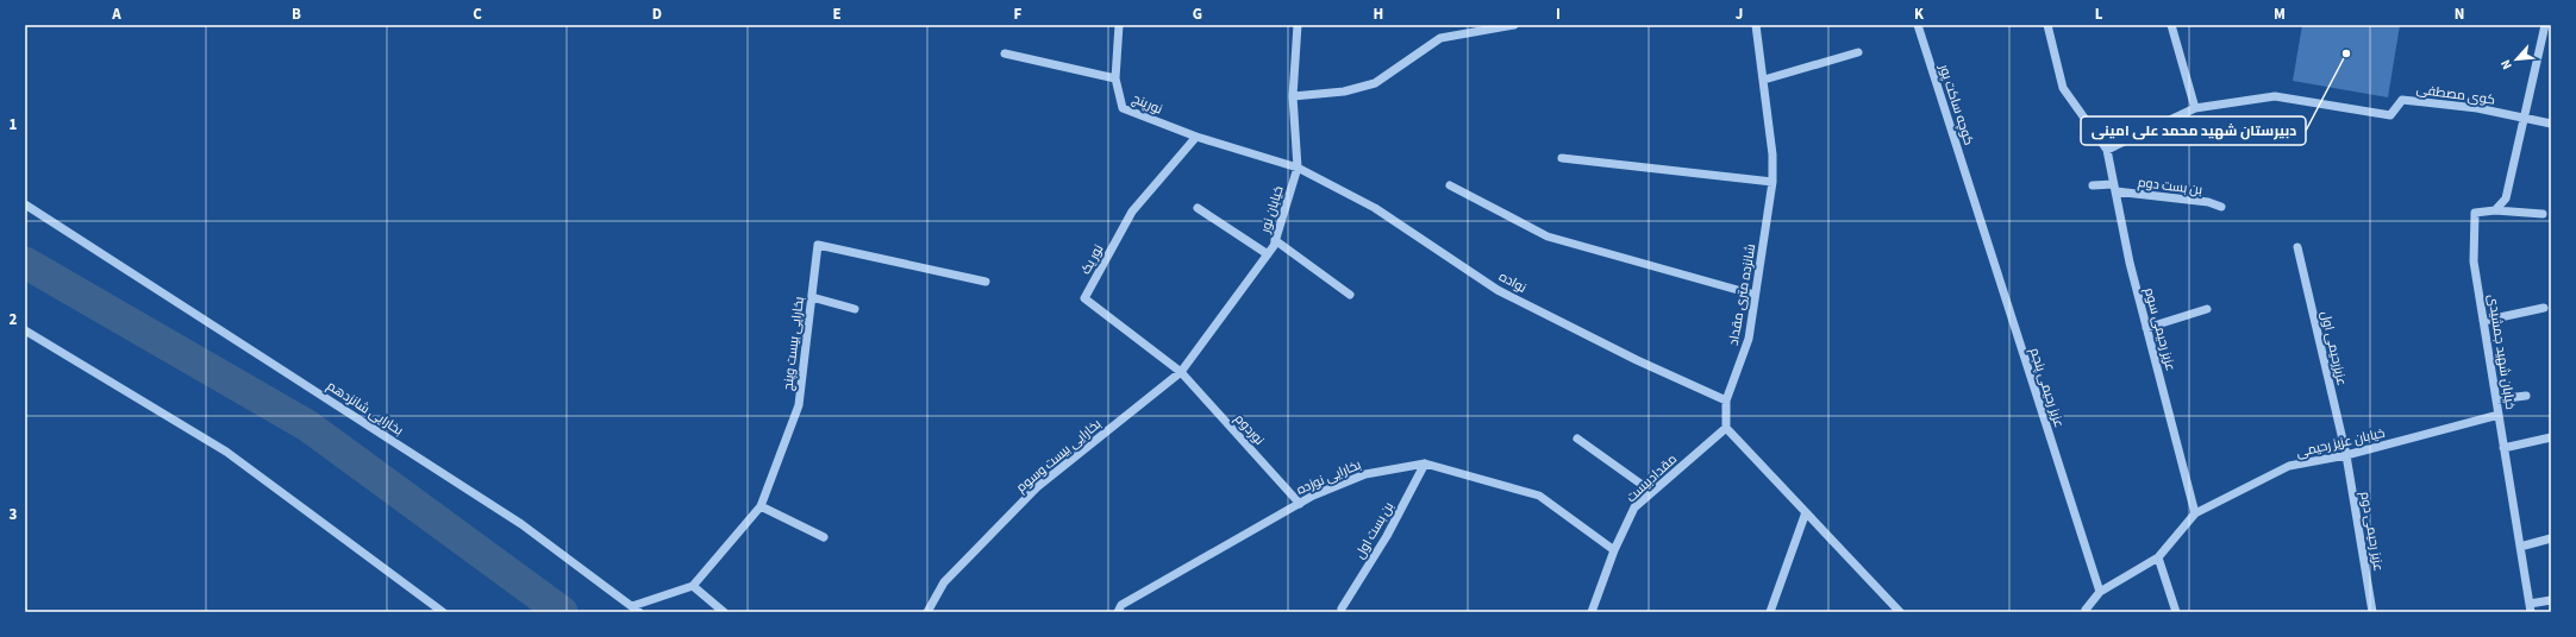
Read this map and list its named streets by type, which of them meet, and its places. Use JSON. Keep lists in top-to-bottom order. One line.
{"streets":{"street":["کوی مصطفی","نورپنج","کوچه ساکت پور","بن بست دوم","خیابان نور","نور یک","نواده","شانزده متری مقداد","عزیز رحیمی سوم","بخارایی بیست وپنج","عزیزرحیمی اول","خیابان شهید جمشیدی","عزیز رحیمی پنجم","بخارایی شانزدهم","نوردوم","خیابان عزیز رحیمی","بخارایی بیست وسوم","بخارایی نوزده","مقدادبیست","بن بست اول","عزیز رحیمی دوم"]},"crossings":[["نورپنج","خیابان نور"],["نورپنج","نور یک"],["نورپنج","نواده"],["کوچه ساکت پور","عزیز رحیمی پنجم"],["بن بست دوم","عزیز رحیمی سوم"],["خیابان نور","نور یک"],["خیابان نور","نواده"],["خیابان نور","نوردوم"],["خیابان نور","بخارایی بیست وسوم"],["نور یک","نوردوم"],["نور یک","بخارایی بیست وسوم"],["نواده","شانزده متری مقداد"],["شانزده متری مقداد","مقدادبیست"],["عزیز رحیمی سوم","خیابان عزیز رحیمی"],["بخارایی بیست وپنج","بخارایی شانزدهم"],["عزیزرحیمی اول","خیابان عزیز رحیمی"],["عزیزرحیمی اول","عزیز رحیمی دوم"],["خیابان شهید جمشیدی","خیابان عزیز رحیمی"],["نوردوم","بخارایی بیست وسوم"],["نوردوم","بخارایی نوزده"],["خیابان عزیز رحیمی","عزیز رحیمی دوم"],["بخارایی نوزده","مقدادبیست"],["بخارایی نوزده","بن بست اول"]],"places":["دبیرستان شهید محمد علی امینی"],"north":"bottom left","grid":{"columns":["A","B","C","D","E","F","G","H","I","J","K","L","M","N"],"rows":["1","2","3"]}}
